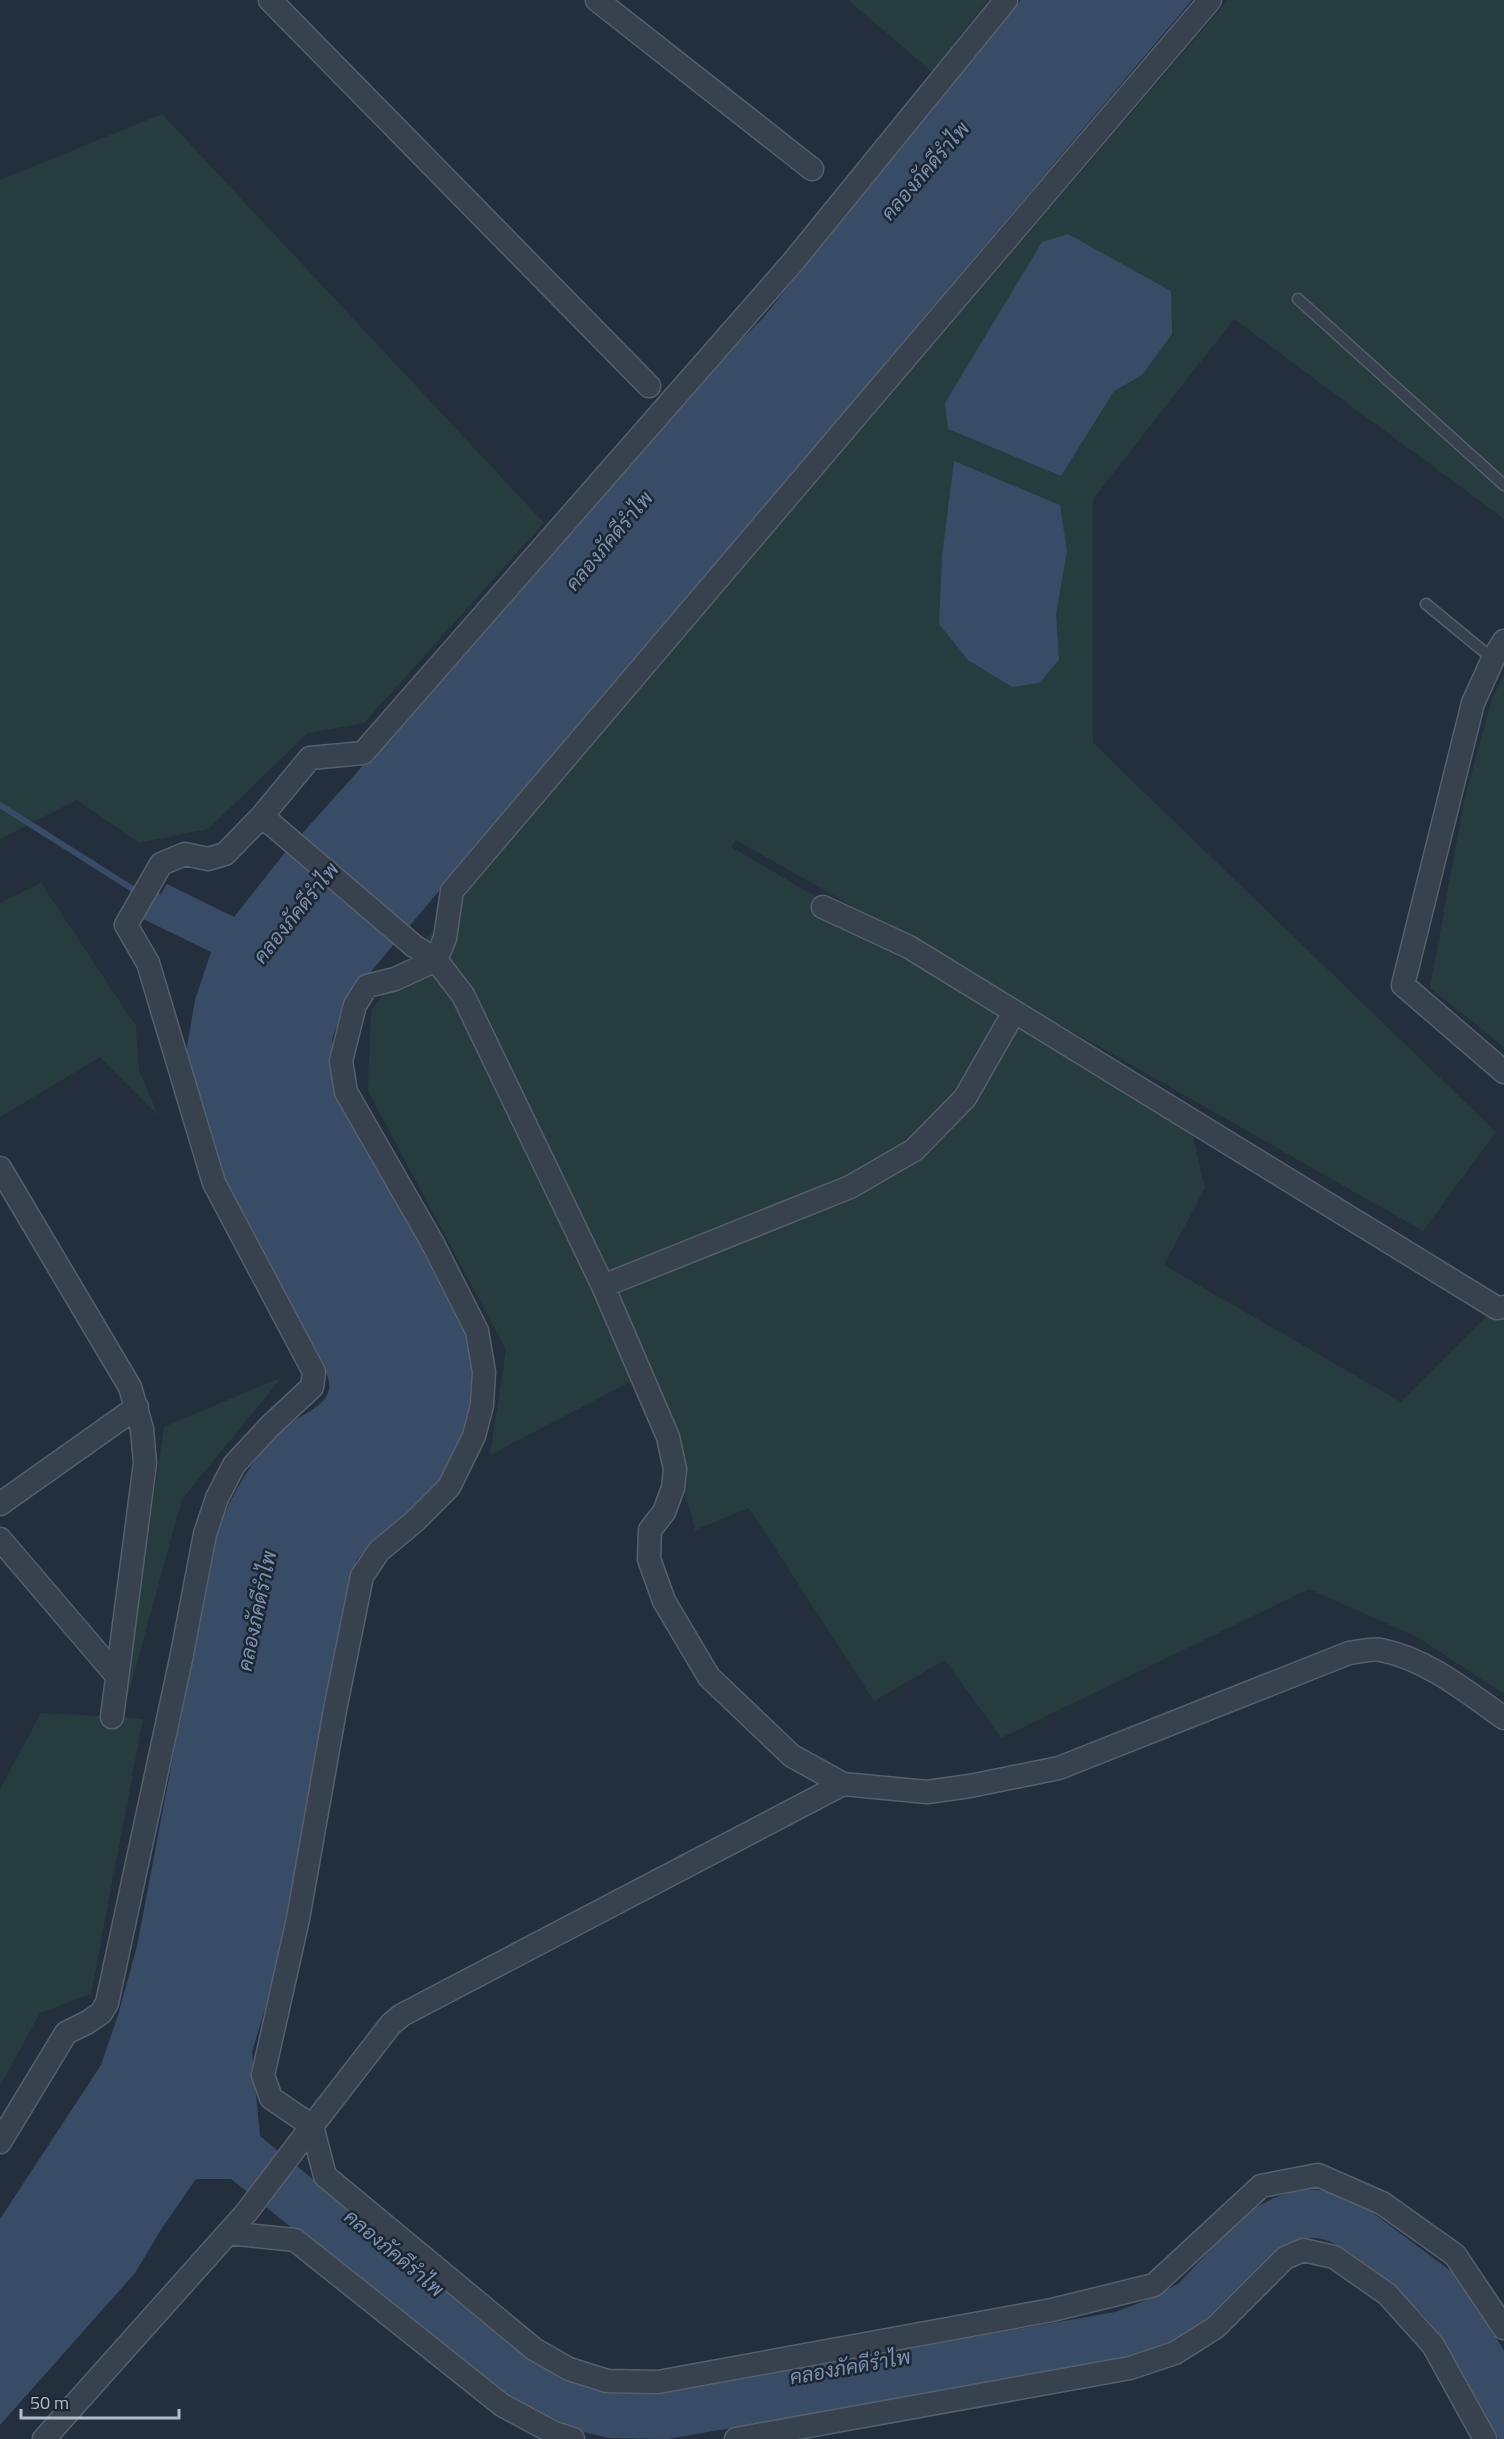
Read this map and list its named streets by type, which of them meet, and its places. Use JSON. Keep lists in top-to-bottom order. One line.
{"water":["คลองภัคดีรำไพ"],"scale_bar":"50 m"}
